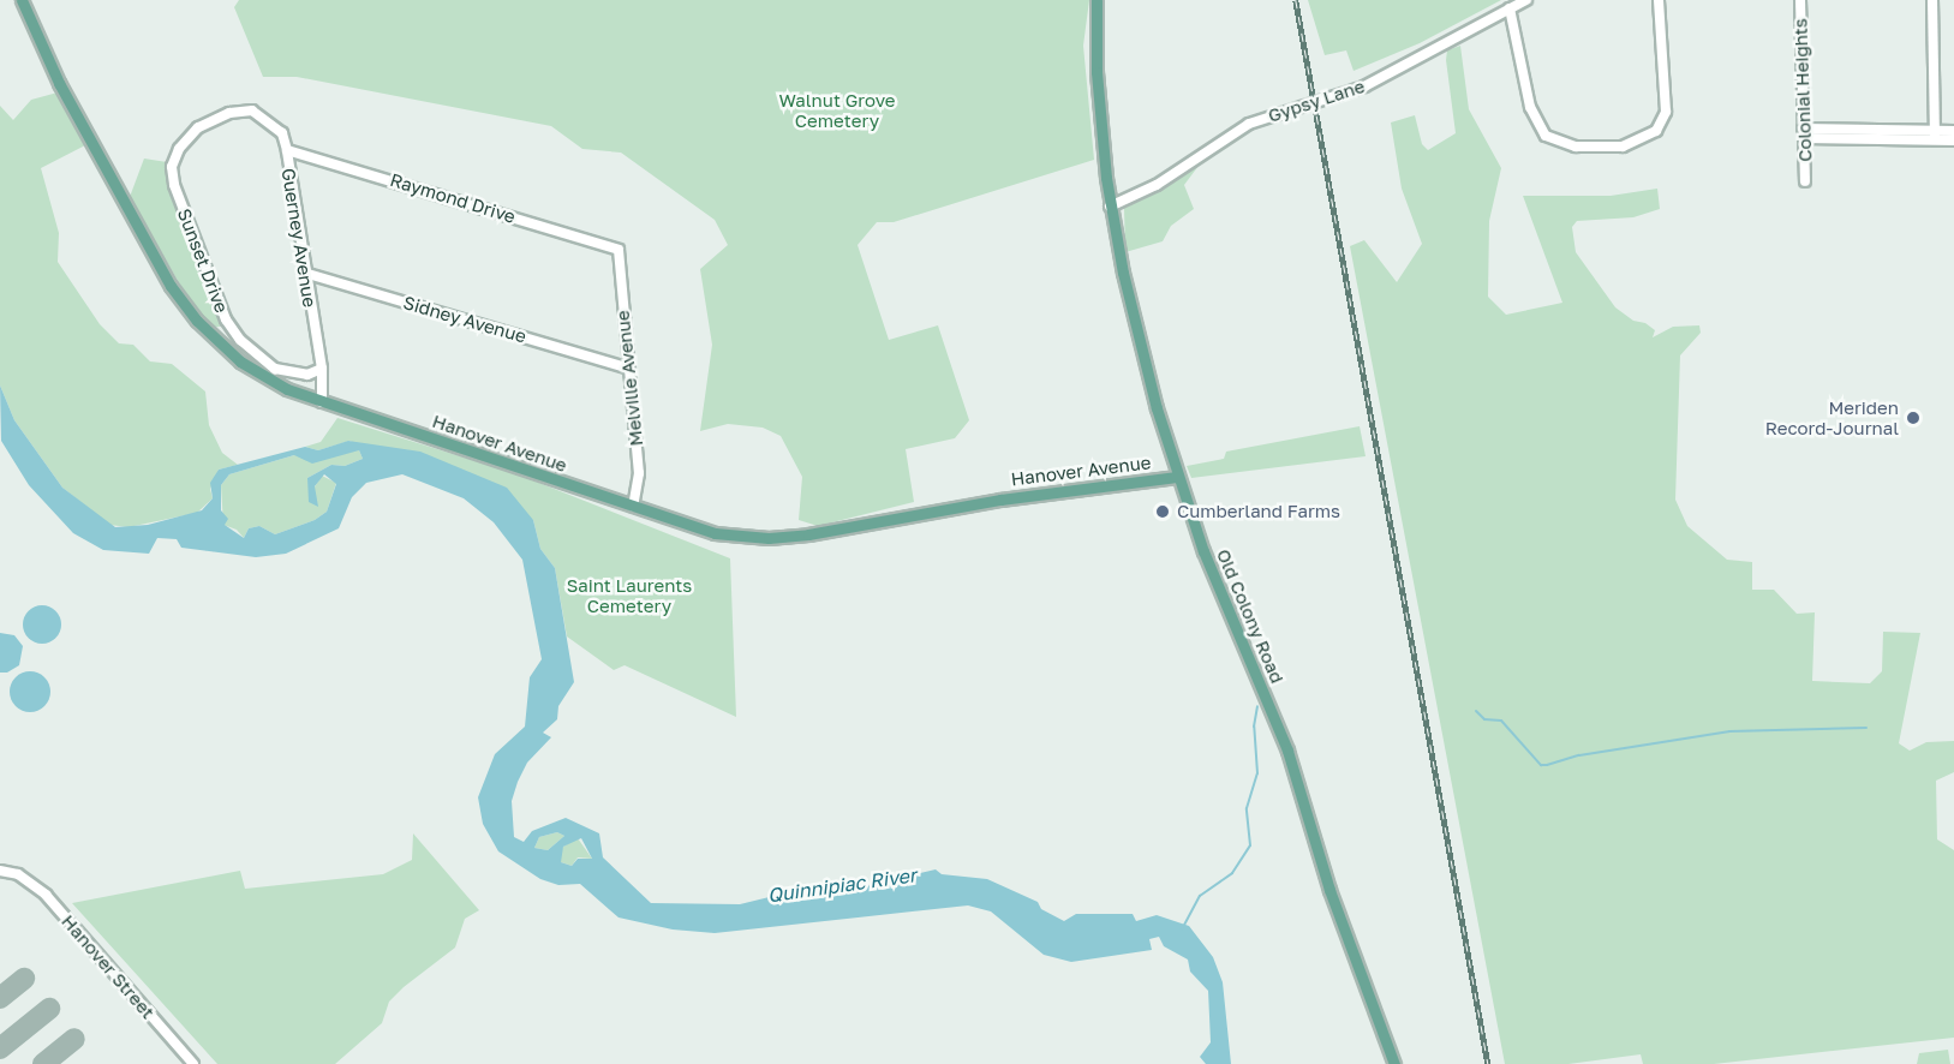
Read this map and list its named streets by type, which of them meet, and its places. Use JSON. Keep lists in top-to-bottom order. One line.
{"streets":{"main road":["Hanover Avenue","Old Colony Road"],"street":["Colonial Heights","Gypsy Lane","Raymond Drive","Guerney Avenue","Sunset Drive","Sidney Avenue","Melville Avenue","Hanover Street"]},"crossings":[["Gypsy Lane","Old Colony Road"],["Raymond Drive","Guerney Avenue"],["Raymond Drive","Melville Avenue"],["Guerney Avenue","Sunset Drive"],["Guerney Avenue","Sidney Avenue"],["Guerney Avenue","Hanover Avenue"],["Sidney Avenue","Melville Avenue"],["Melville Avenue","Hanover Avenue"],["Hanover Avenue","Old Colony Road"]],"water":["Quinnipiac River"],"parks":["Walnut Grove Cemetery","Saint Laurents Cemetery"],"places":["Meriden Record-Journal","Cumberland Farms"]}
